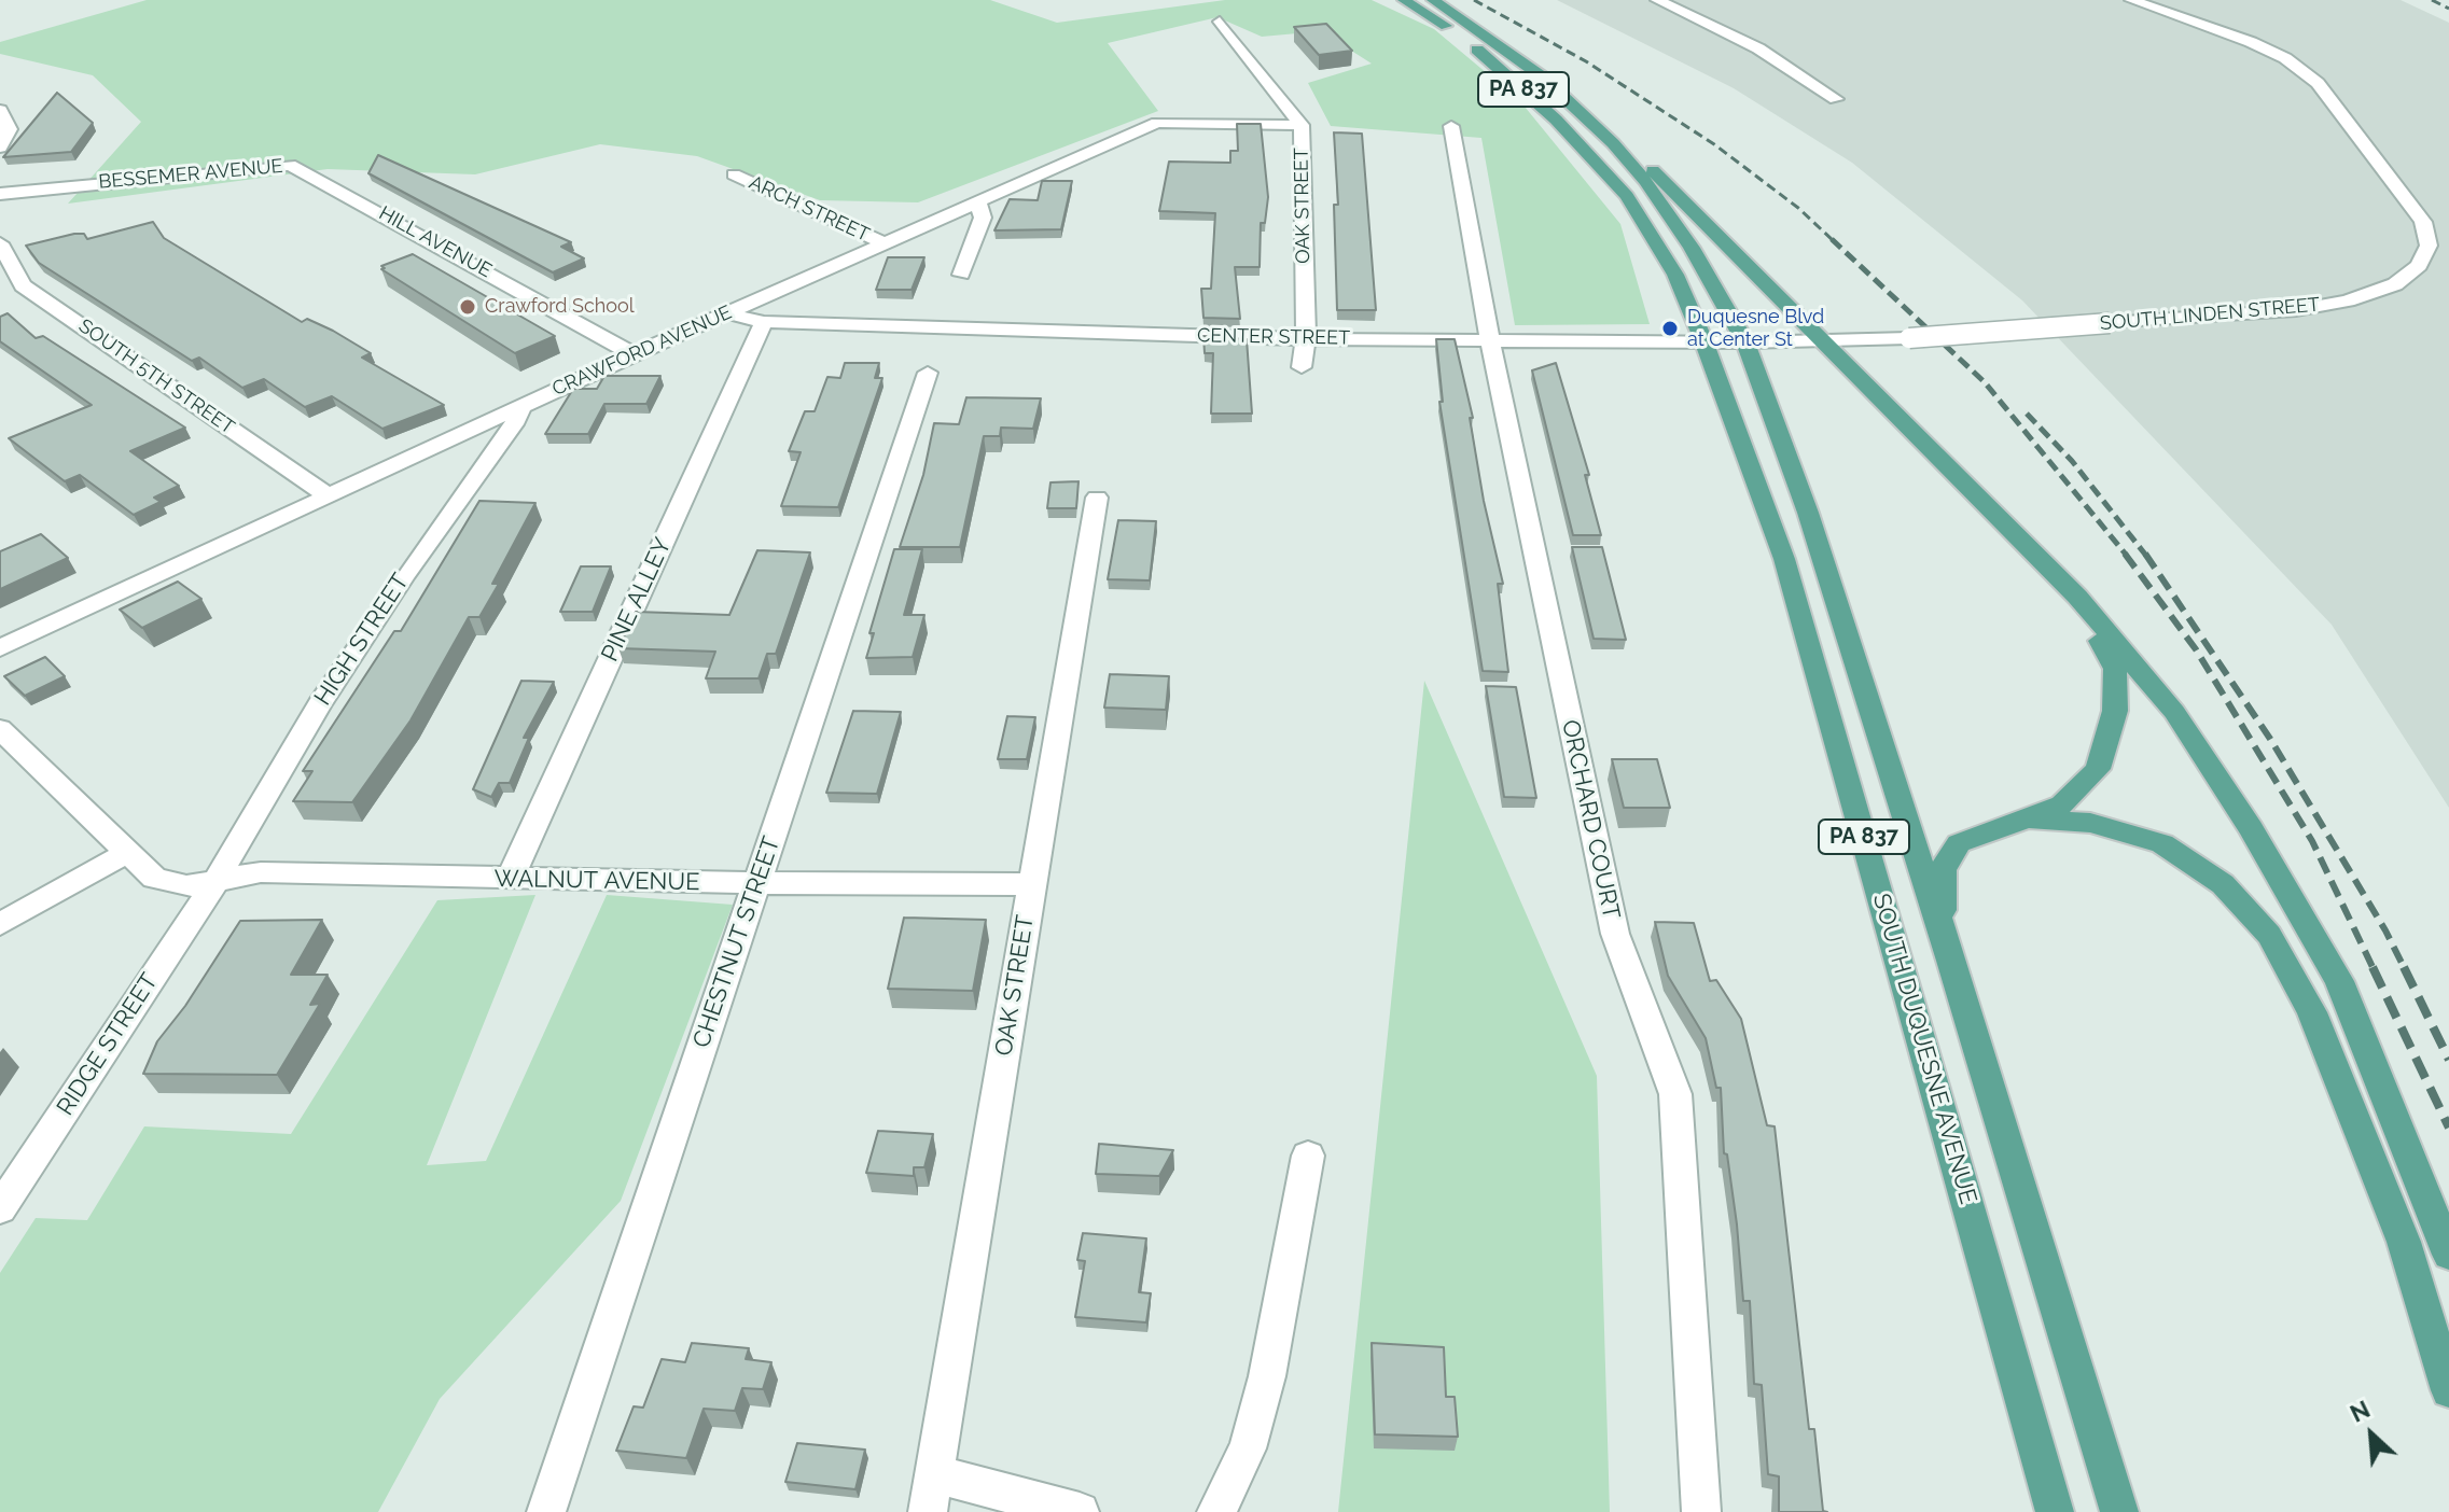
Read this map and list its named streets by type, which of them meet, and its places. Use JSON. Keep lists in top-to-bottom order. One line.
{"streets":{"main road":["PA 837","SOUTH DUQUESNE AVENUE"],"street":["BESSEMER AVENUE","OAK STREET","ARCH STREET","HILL AVENUE","SOUTH LINDEN STREET","CENTER STREET","CRAWFORD AVENUE","SOUTH 5TH STREET","PINE ALLEY","HIGH STREET","ORCHARD COURT","WALNUT AVENUE","CHESTNUT STREET","RIDGE STREET"]},"crossings":[["PA 837","SOUTH LINDEN STREET"],["PA 837","CENTER STREET"],["PA 837","SOUTH DUQUESNE AVENUE"],["BESSEMER AVENUE","HILL AVENUE"],["OAK STREET","CENTER STREET"],["OAK STREET","CRAWFORD AVENUE"],["OAK STREET","WALNUT AVENUE"],["ARCH STREET","CRAWFORD AVENUE"],["HILL AVENUE","CRAWFORD AVENUE"],["SOUTH LINDEN STREET","CENTER STREET"],["CENTER STREET","CRAWFORD AVENUE"],["CENTER STREET","PINE ALLEY"],["CENTER STREET","ORCHARD COURT"],["CENTER STREET","SOUTH DUQUESNE AVENUE"],["CRAWFORD AVENUE","SOUTH 5TH STREET"],["CRAWFORD AVENUE","HIGH STREET"],["PINE ALLEY","WALNUT AVENUE"],["HIGH STREET","WALNUT AVENUE"],["HIGH STREET","RIDGE STREET"],["WALNUT AVENUE","CHESTNUT STREET"],["WALNUT AVENUE","RIDGE STREET"]],"places":["Crawford School","Duquesne Blvd at Center St"],"north":"top left"}
